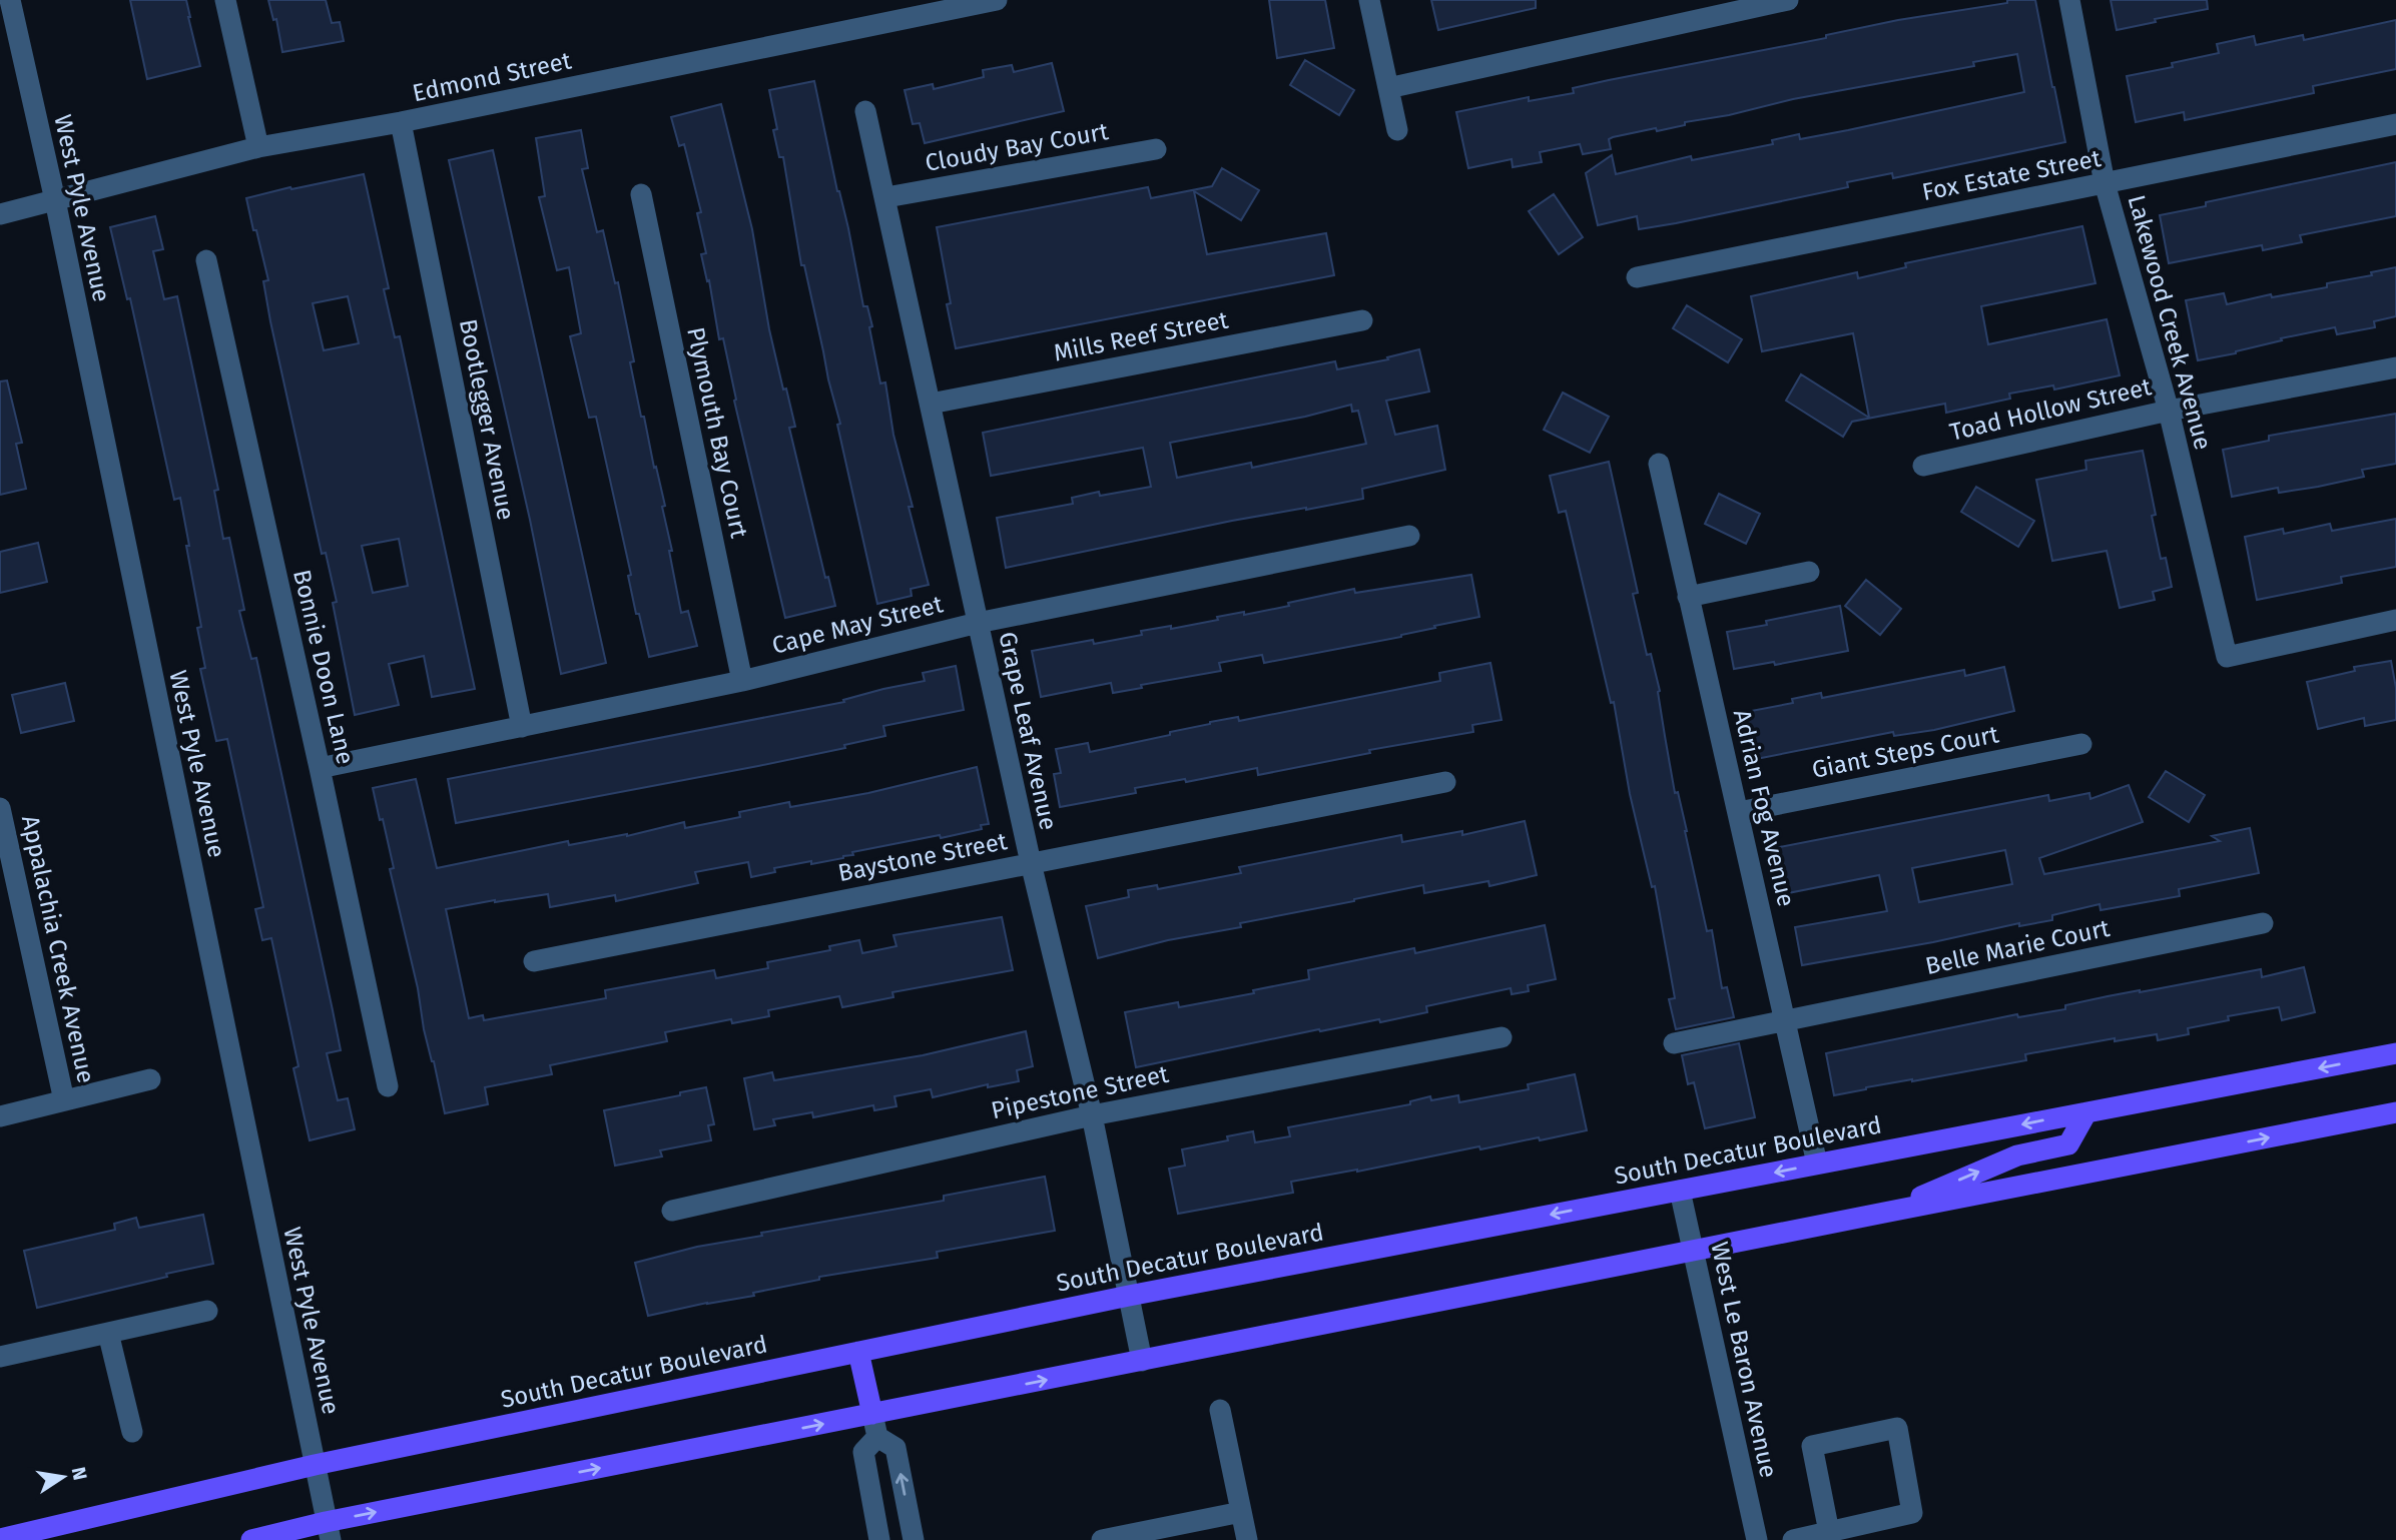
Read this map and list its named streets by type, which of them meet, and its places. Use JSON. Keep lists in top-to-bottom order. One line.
{"streets":{"main road":["South Decatur Boulevard"],"street":["Edmond Street","Cloudy Bay Court","Fox Estate Street","West Pyle Avenue","Lakewood Creek Avenue","Mills Reef Street","Toad Hollow Street","Bootlegger Avenue","Plymouth Bay Court","Cape May Street","Bonnie Doon Lane","Grape Leaf Avenue","Giant Steps Court","Adrian Fog Avenue","Baystone Street","Belle Marie Court","Appalachia Creek Avenue","Pipestone Street","West Le Baron Avenue"]},"crossings":[["Edmond Street","West Pyle Avenue"],["Edmond Street","Bootlegger Avenue"],["Cloudy Bay Court","Grape Leaf Avenue"],["Fox Estate Street","Lakewood Creek Avenue"],["West Pyle Avenue","South Decatur Boulevard"],["Lakewood Creek Avenue","Toad Hollow Street"],["Mills Reef Street","Grape Leaf Avenue"],["Bootlegger Avenue","Cape May Street"],["Plymouth Bay Court","Cape May Street"],["Cape May Street","Bonnie Doon Lane"],["Cape May Street","Grape Leaf Avenue"],["Grape Leaf Avenue","Baystone Street"],["Grape Leaf Avenue","Pipestone Street"],["Grape Leaf Avenue","South Decatur Boulevard"],["Giant Steps Court","Adrian Fog Avenue"],["Adrian Fog Avenue","Belle Marie Court"],["Adrian Fog Avenue","South Decatur Boulevard"],["South Decatur Boulevard","West Le Baron Avenue"]],"north":"right"}
